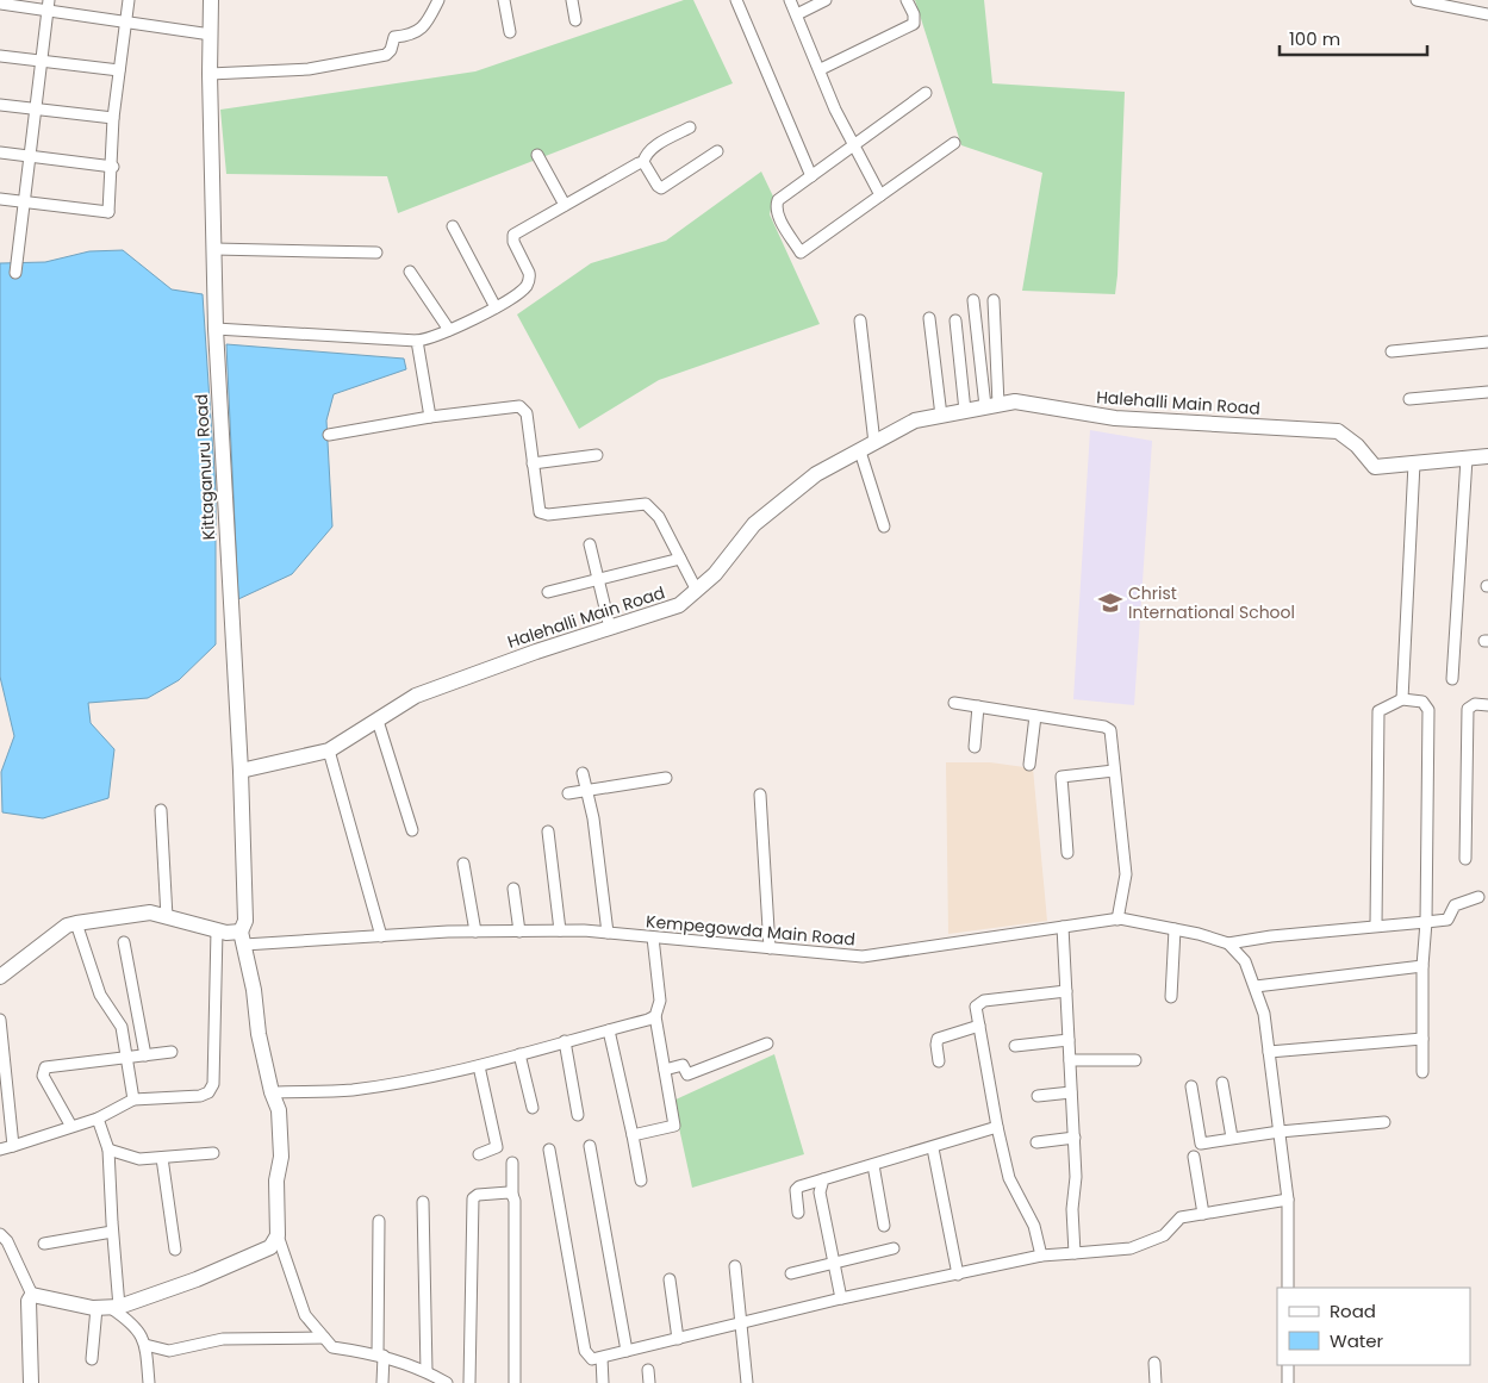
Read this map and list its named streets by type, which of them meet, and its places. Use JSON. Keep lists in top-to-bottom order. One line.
{"streets":{"street":["Halehalli Main Road","Kittaganuru Road","Kempegowda Main Road"]},"crossings":[["Halehalli Main Road","Kittaganuru Road"],["Kittaganuru Road","Kempegowda Main Road"]],"places":{"school or university":["Christ International School"]},"legend":["Road","Water"],"scale_bar":"100 m"}
